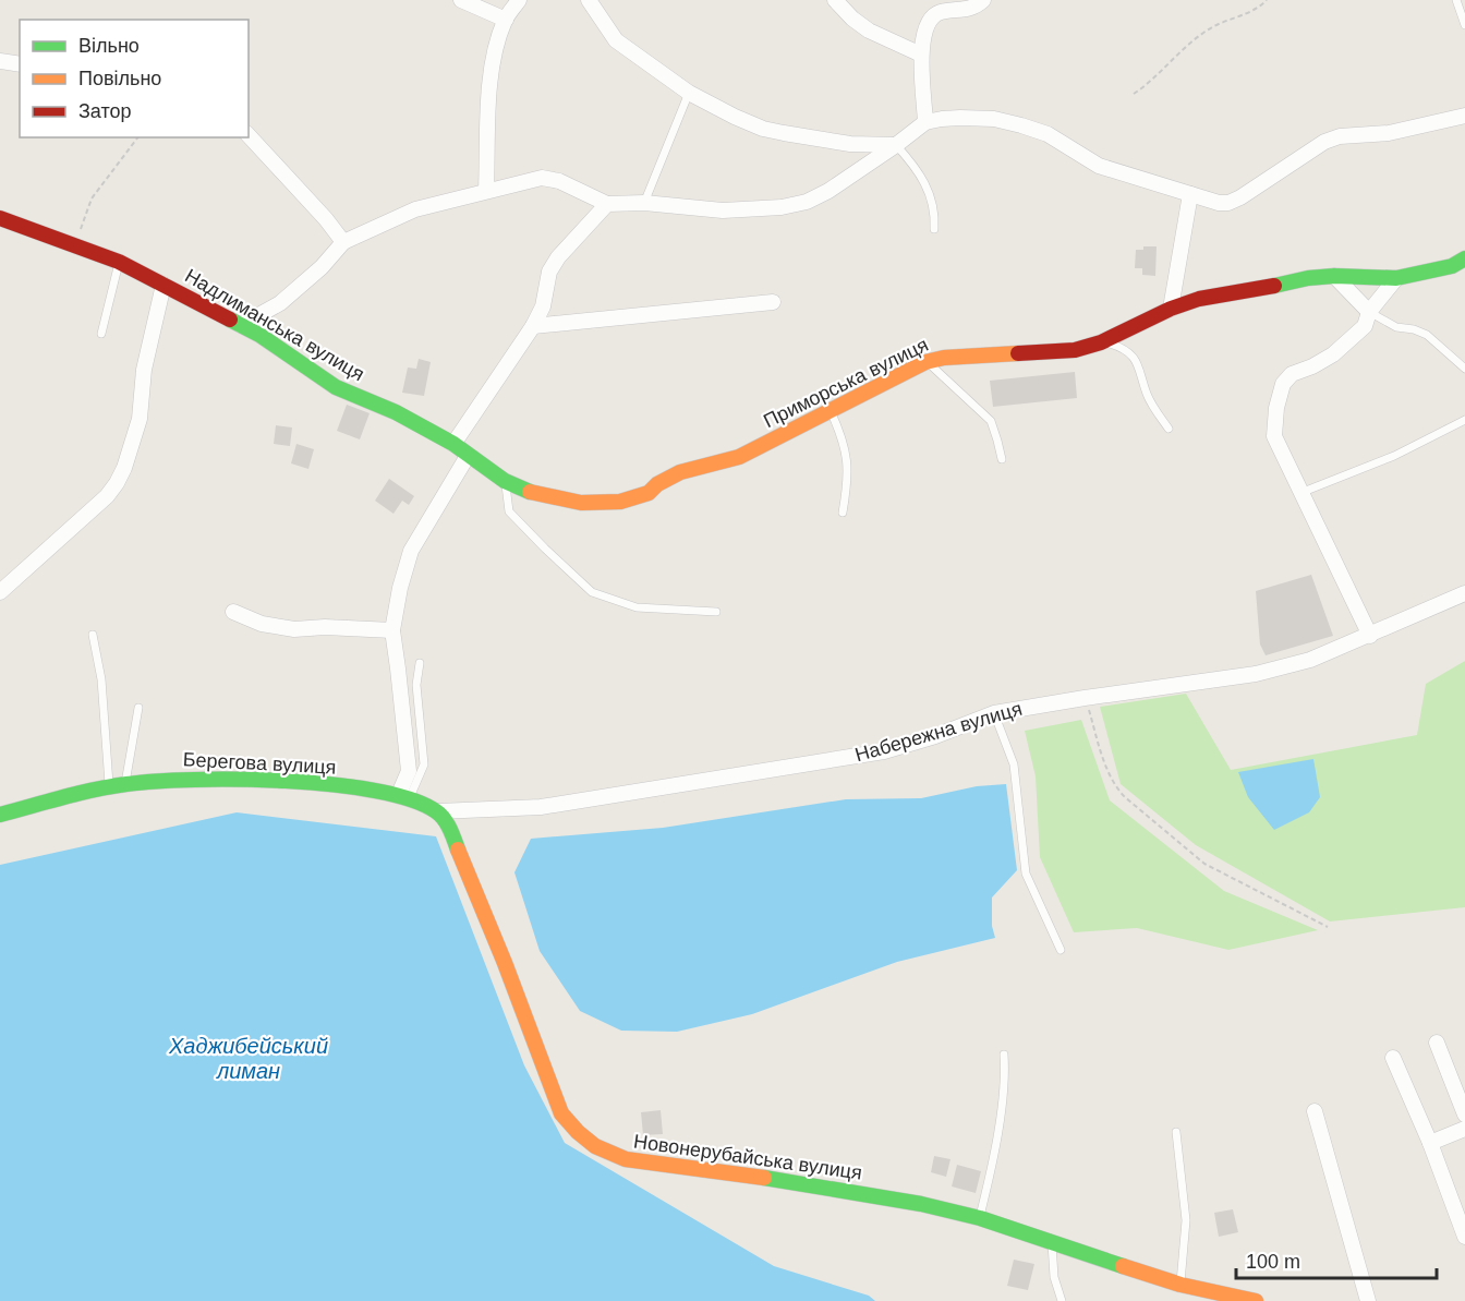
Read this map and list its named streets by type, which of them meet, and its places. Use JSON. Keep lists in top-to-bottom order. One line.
{"streets":{"street":["Надлиманська вулиця","Приморська вулиця","Набережна вулиця","Берегова вулиця","Новонерубайська вулиця"]},"crossings":[["Надлиманська вулиця","Приморська вулиця"],["Набережна вулиця","Берегова вулиця"],["Набережна вулиця","Новонерубайська вулиця"],["Берегова вулиця","Новонерубайська вулиця"]],"water":["Хаджибейський лиман"],"legend":["Вільно","Повільно","Затор"],"scale_bar":"100 m"}
